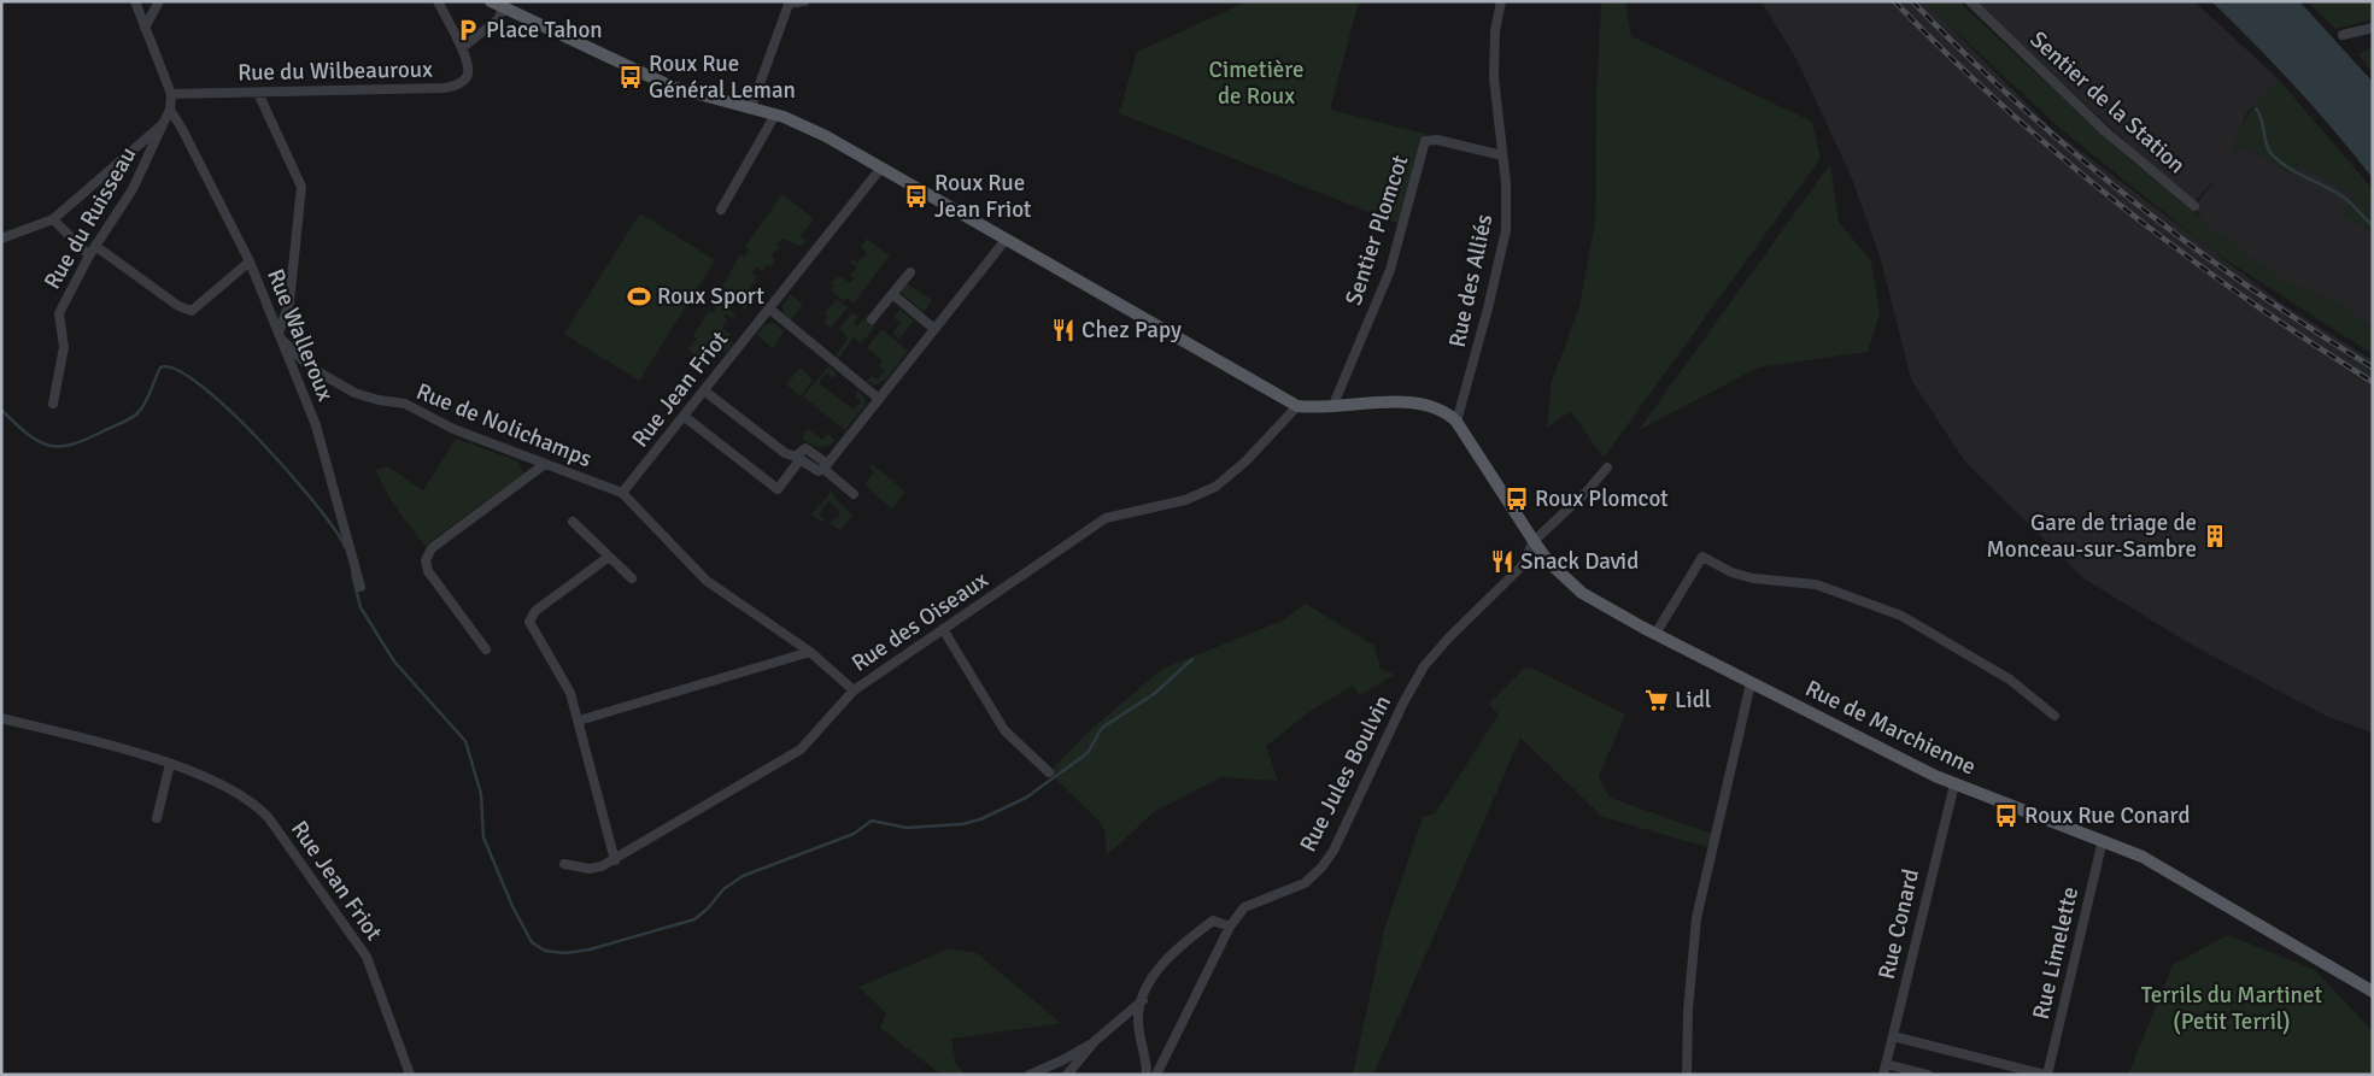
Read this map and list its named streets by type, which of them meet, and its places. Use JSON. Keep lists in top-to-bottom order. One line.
{"streets":{"main road":["Rue de Marchienne"],"street":["Rue du Wilbeauroux","Sentier de la Station","Rue du Ruisseau","Sentier Plomcot","Rue des Alliés","Rue Walleroux","Rue Jean Friot","Rue de Nolichamps","Rue des Oiseaux","Rue Jules Boulvin","Rue Conard","Rue Limelette"]},"crossings":[["Rue du Wilbeauroux","Rue du Ruisseau"],["Rue du Ruisseau","Rue Walleroux"],["Sentier Plomcot","Rue des Alliés"],["Rue des Alliés","Rue de Marchienne"],["Rue Walleroux","Rue de Nolichamps"],["Rue Jean Friot","Rue de Nolichamps"],["Rue de Marchienne","Rue Jules Boulvin"],["Rue de Marchienne","Rue Conard"],["Rue de Marchienne","Rue Limelette"]],"parks":["Cimetière de Roux","Terrils du Martinet (Petit Terril)"],"places":{"parking":["Place Tahon"],"bus stop":["Roux Rue Général Leman","Roux Rue Jean Friot","Roux Plomcot","Roux Rue Conard"],"sports":["Roux Sport"],"restaurant":["Chez Papy","Snack David"],"building":["Gare de triage de Monceau-sur-Sambre"],"supermarket":["Lidl"]}}
